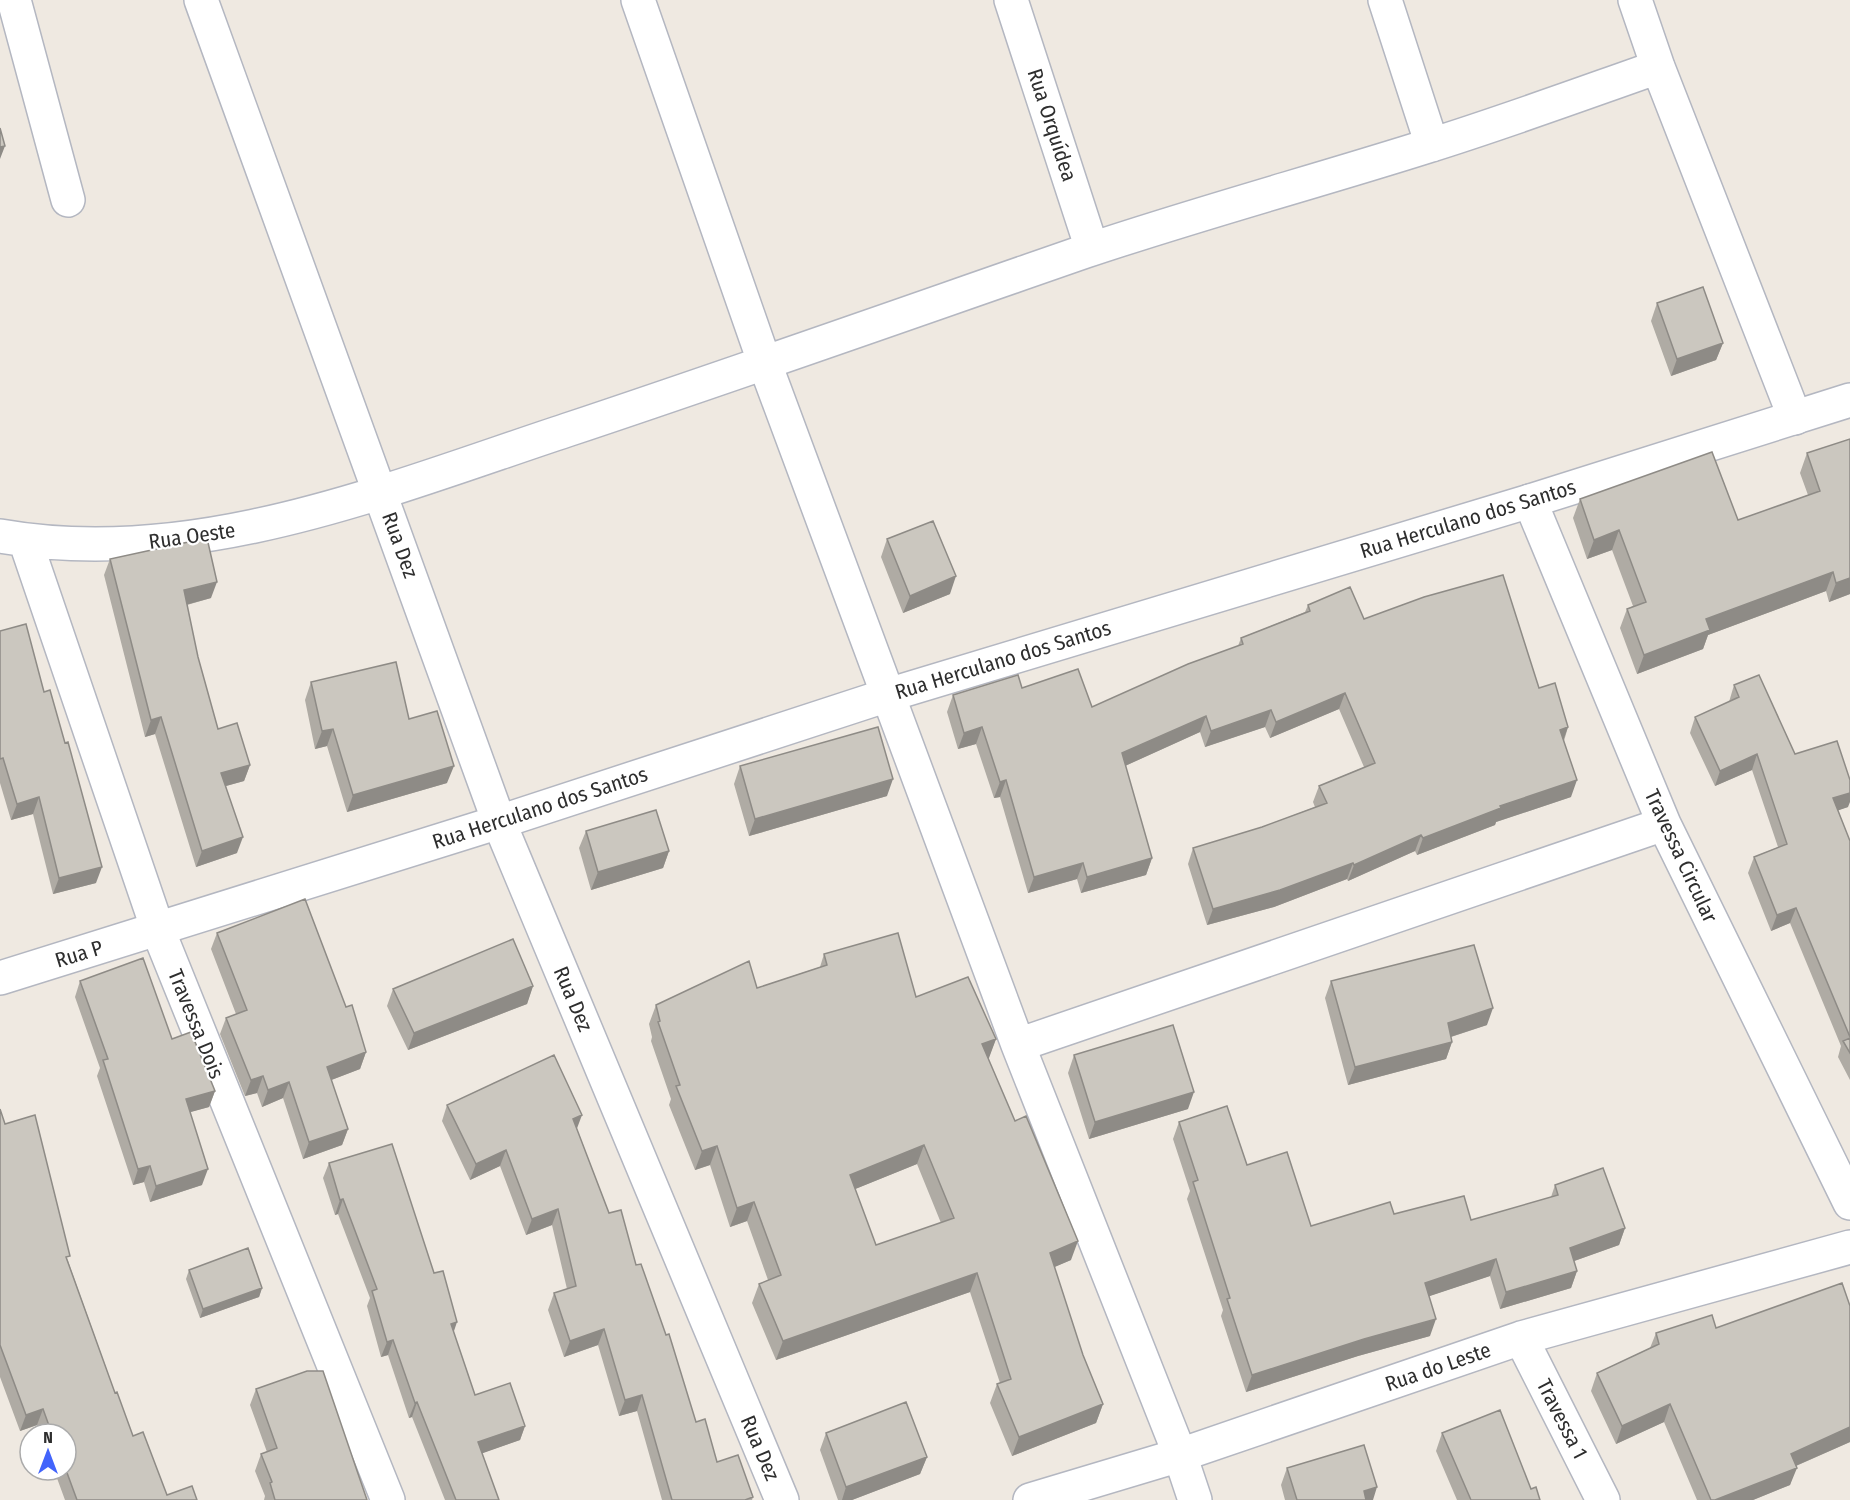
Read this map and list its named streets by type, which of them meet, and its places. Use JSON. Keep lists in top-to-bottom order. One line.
{"streets":{"street":["Rua Orquídea","Rua Herculano dos Santos","Rua Oeste","Rua Dez","Travessa Circular","Rua P","Travessa Dois","Rua do Leste","Travessa 1"]},"crossings":[["Rua Orquídea","Rua Oeste"],["Rua Herculano dos Santos","Rua Dez"],["Rua Herculano dos Santos","Travessa Circular"],["Rua Herculano dos Santos","Rua P"],["Rua Herculano dos Santos","Travessa Dois"],["Rua Oeste","Rua Dez"],["Rua Oeste","Travessa Dois"],["Rua P","Travessa Dois"],["Rua do Leste","Travessa 1"]],"north":"top"}
